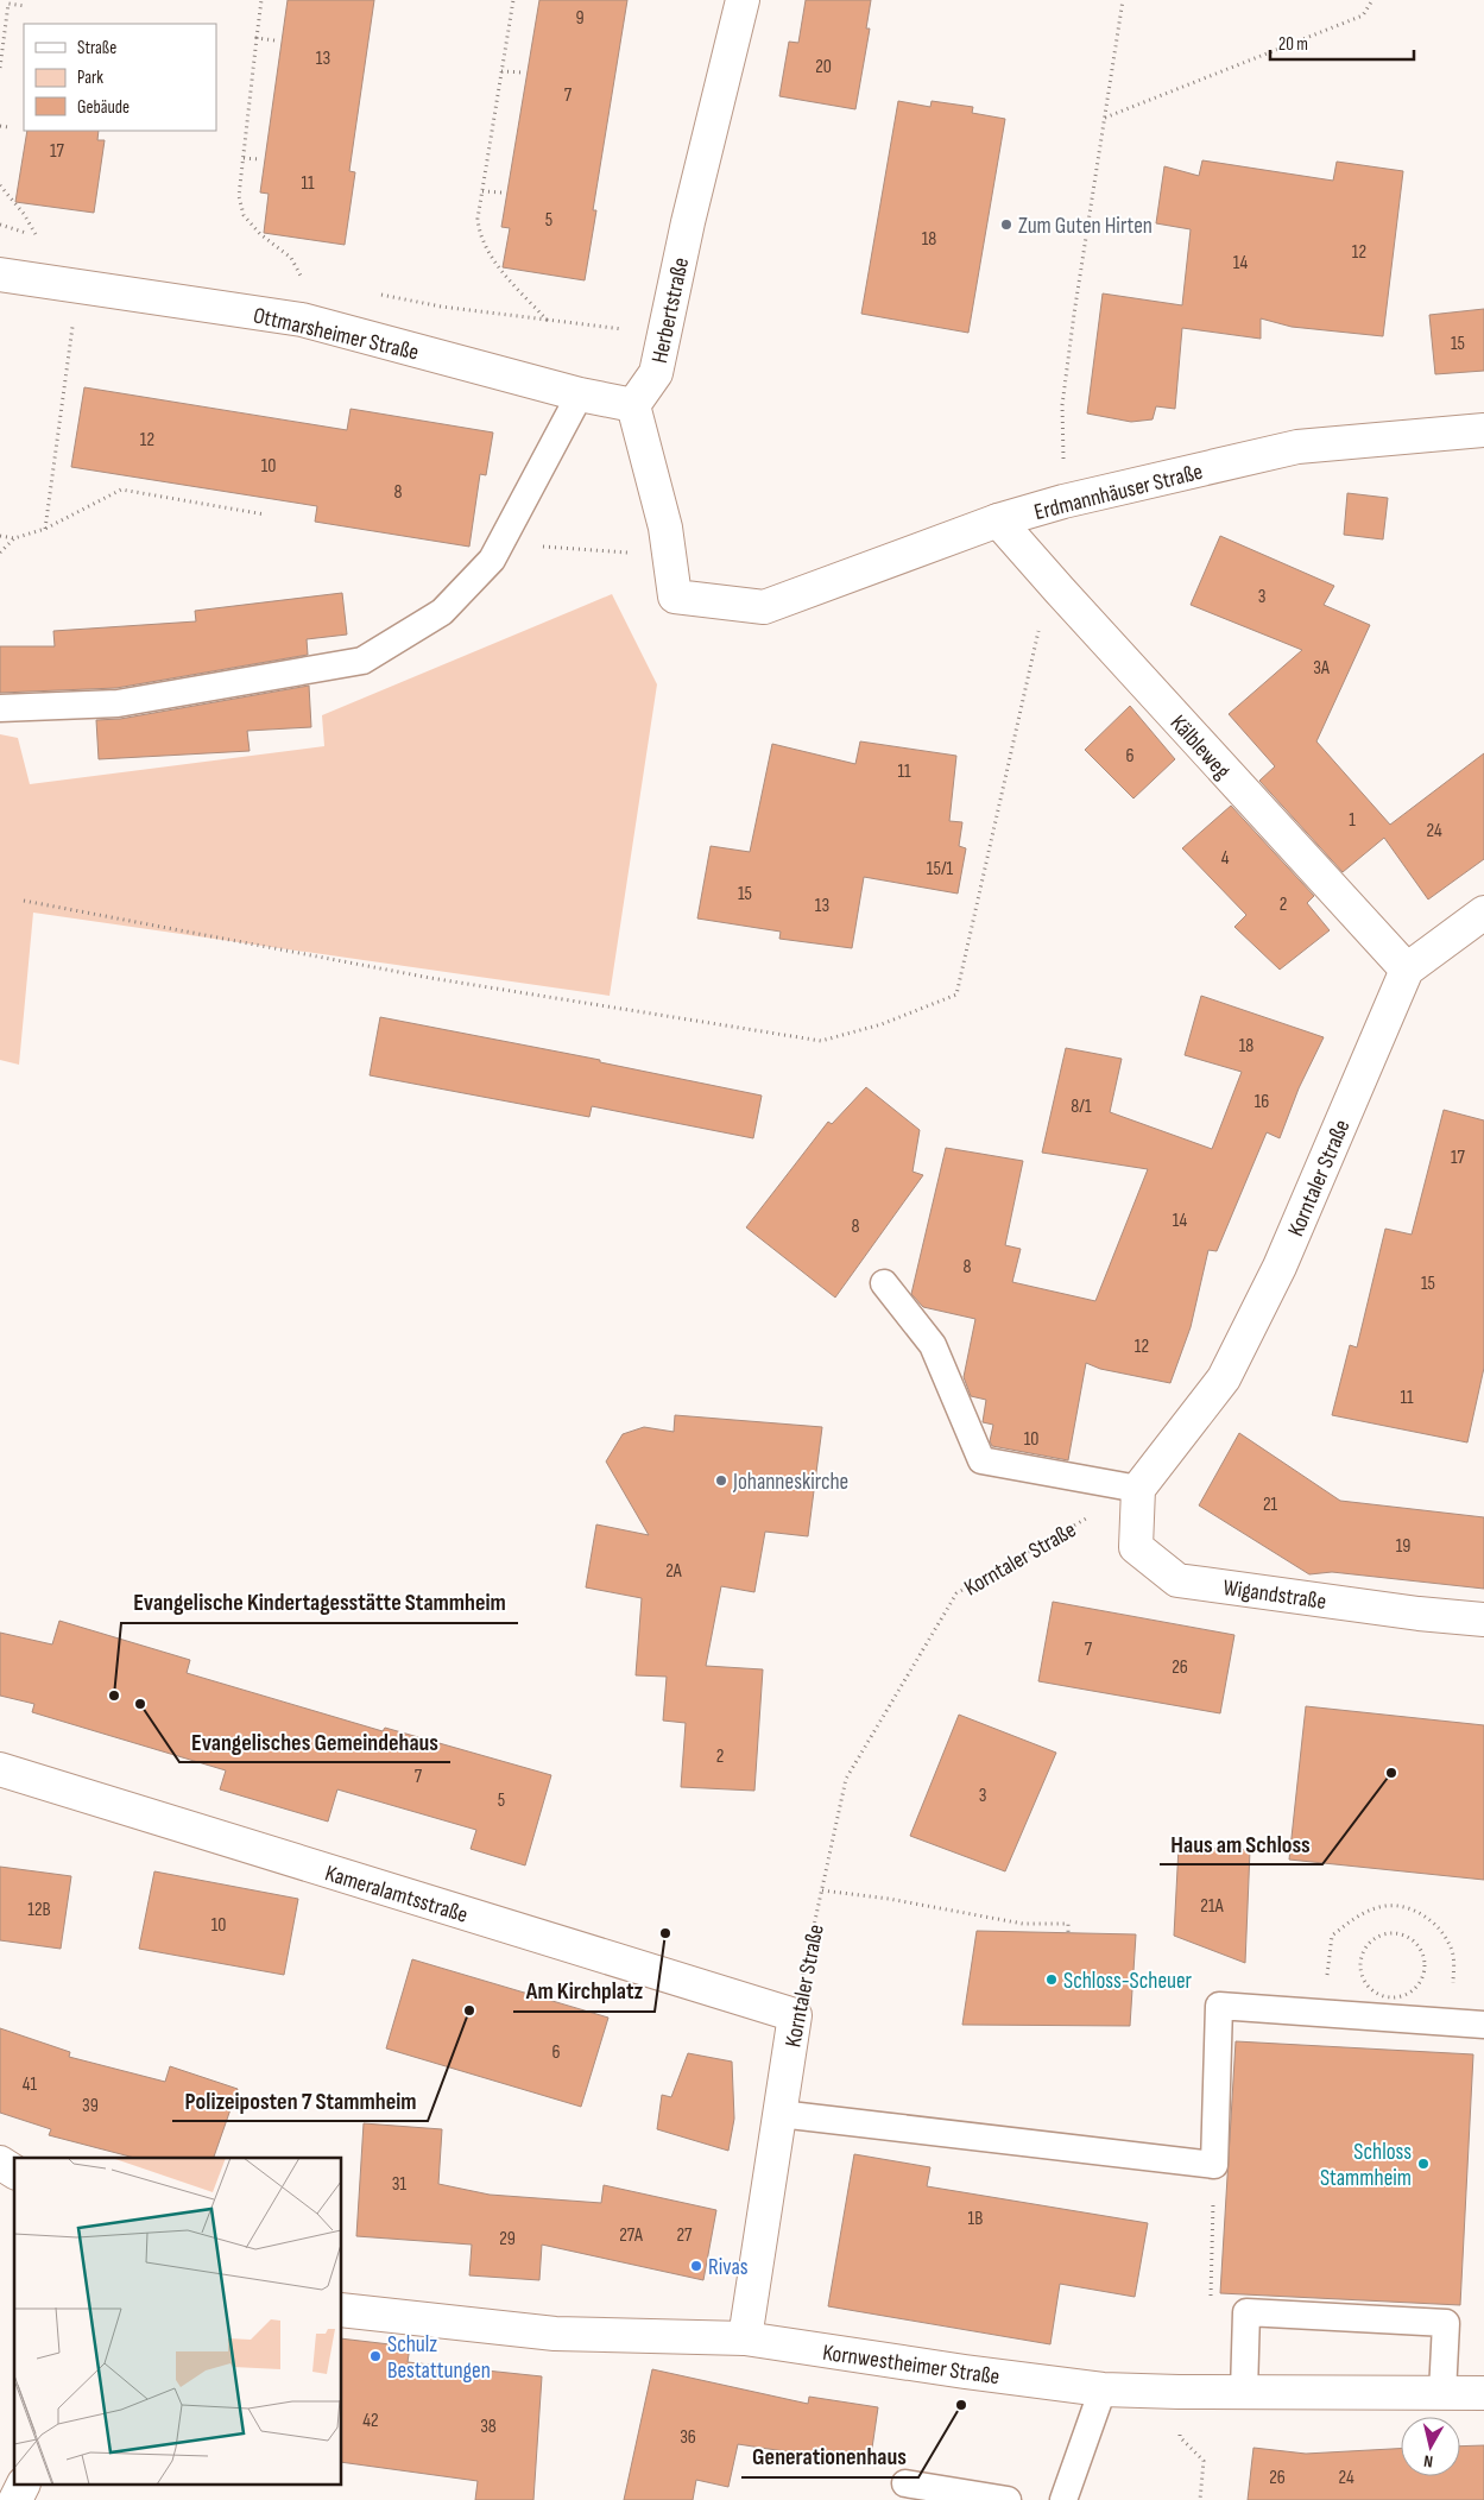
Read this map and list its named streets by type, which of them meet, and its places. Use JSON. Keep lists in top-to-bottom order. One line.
{"streets":{"street":["Herbertstraße","Ottmarsheimer Straße","Erdmannhäuser Straße","Kälbleweg","Korntaler Straße","Wigandstraße","Kameralamtsstraße","Kornwestheimer Straße"]},"crossings":[["Herbertstraße","Ottmarsheimer Straße"],["Erdmannhäuser Straße","Kälbleweg"],["Kälbleweg","Korntaler Straße"],["Korntaler Straße","Wigandstraße"],["Korntaler Straße","Kameralamtsstraße"],["Korntaler Straße","Kornwestheimer Straße"]],"places":["Zum Guten Hirten","Johanneskirche","Evangelische Kindertagesstätte Stammheim","Evangelisches Gemeindehaus","Haus am Schloss","Am Kirchplatz","Schloss-Scheuer","Polizeiposten 7 Stammheim","Schloss Stammheim","Rivas","Schulz Bestattungen","Generationenhaus"],"house_numbers":["9","13","20","7","17","11","5","18","12","14","15","12","10","8","3","3A","6","11","1","24","4","15/1","15","2","13","18","16","8/1","17","14","8","8","15","12","11","10","21","19","2A","7","26","2","7","3","5","21A","12B","10","6","41","39","31","1B","27A","27","29","42","38","36","26","24"],"legend":["Straße","Park","Gebäude"],"scale_bar":"20 m","north":"bottom"}
